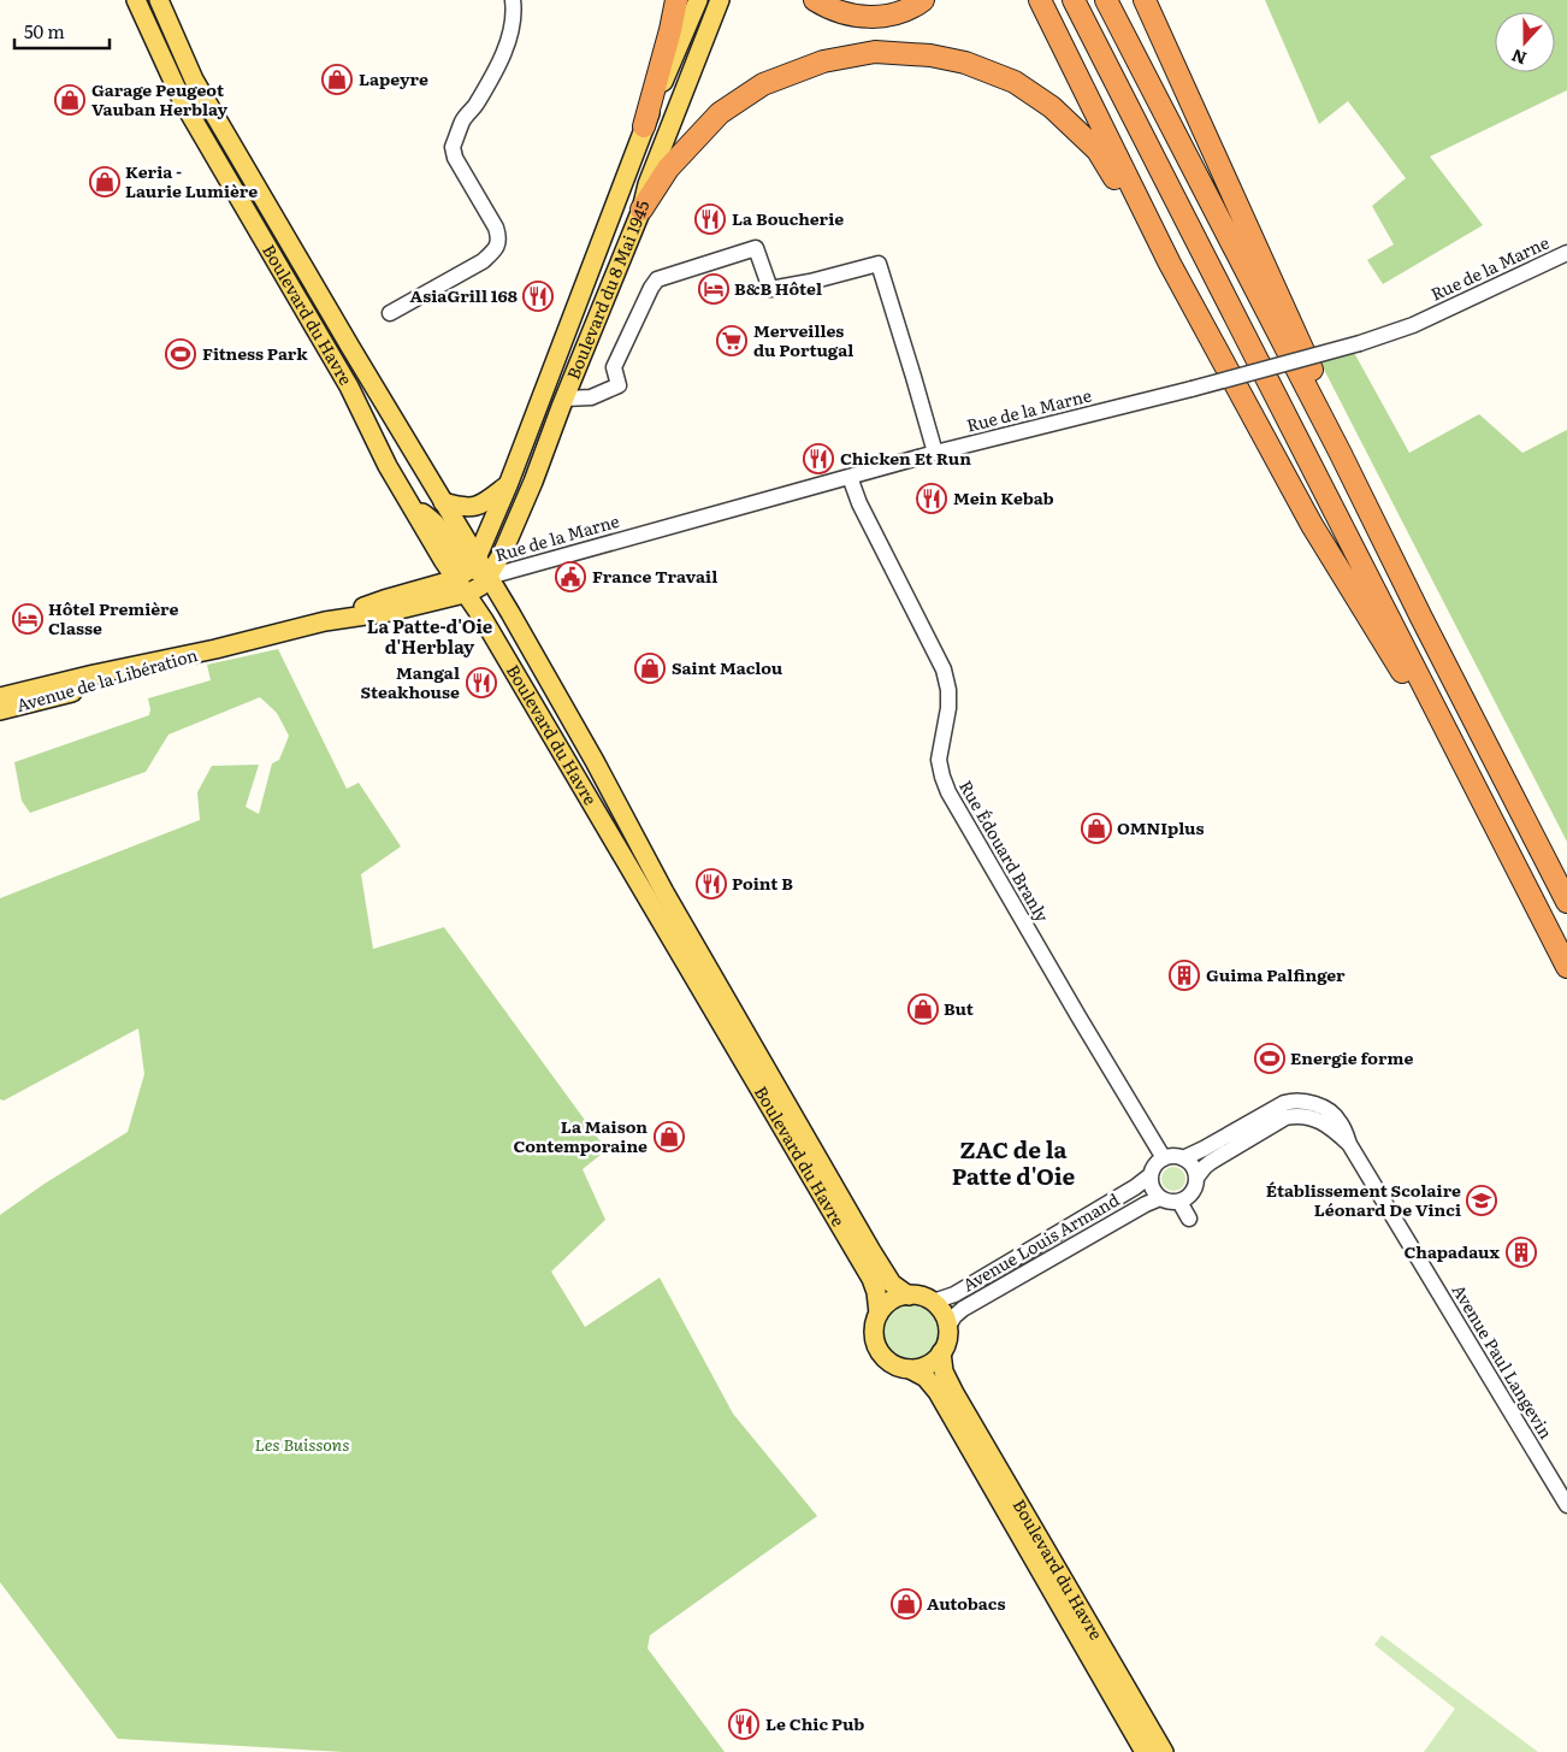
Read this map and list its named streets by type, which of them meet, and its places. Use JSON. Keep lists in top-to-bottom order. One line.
{"streets":{"main road":["Boulevard du 8 Mai 1945","Boulevard du Havre","Avenue de la Libération"],"street":["Rue de la Marne","Rue Édouard Branly","Avenue Louis Armand","Avenue Paul Langevin"]},"crossings":[["Rue de la Marne","Boulevard du 8 Mai 1945"],["Rue de la Marne","Boulevard du Havre"],["Rue de la Marne","Avenue de la Libération"],["Rue de la Marne","Rue Édouard Branly"],["Boulevard du 8 Mai 1945","Boulevard du Havre"],["Boulevard du 8 Mai 1945","Avenue de la Libération"],["Boulevard du Havre","Avenue de la Libération"],["Boulevard du Havre","Avenue Louis Armand"],["Rue Édouard Branly","Avenue Louis Armand"]],"districts":["La Patte-d'Oie d'Herblay","ZAC de la Patte d'Oie"],"parks":["Les Buissons"],"places":{"shop":["Lapeyre","Garage Peugeot Vauban Herblay","Keria - Laurie Lumière","Saint Maclou","OMNIplus","But","La Maison Contemporaine","Autobacs"],"restaurant":["La Boucherie","AsiaGrill 168","Chicken Et Run","Mein Kebab","Mangal Steakhouse","Point B","Le Chic Pub"],"hotel":["B&B Hôtel","Hôtel Première Classe"],"supermarket":["Merveilles du Portugal"],"sports":["Fitness Park","Energie forme"],"public building":["France Travail"],"building":["Guima Palfinger","Chapadaux"],"school or university":["Établissement Scolaire Léonard De Vinci"]},"scale_bar":"50 m","north":"bottom"}
